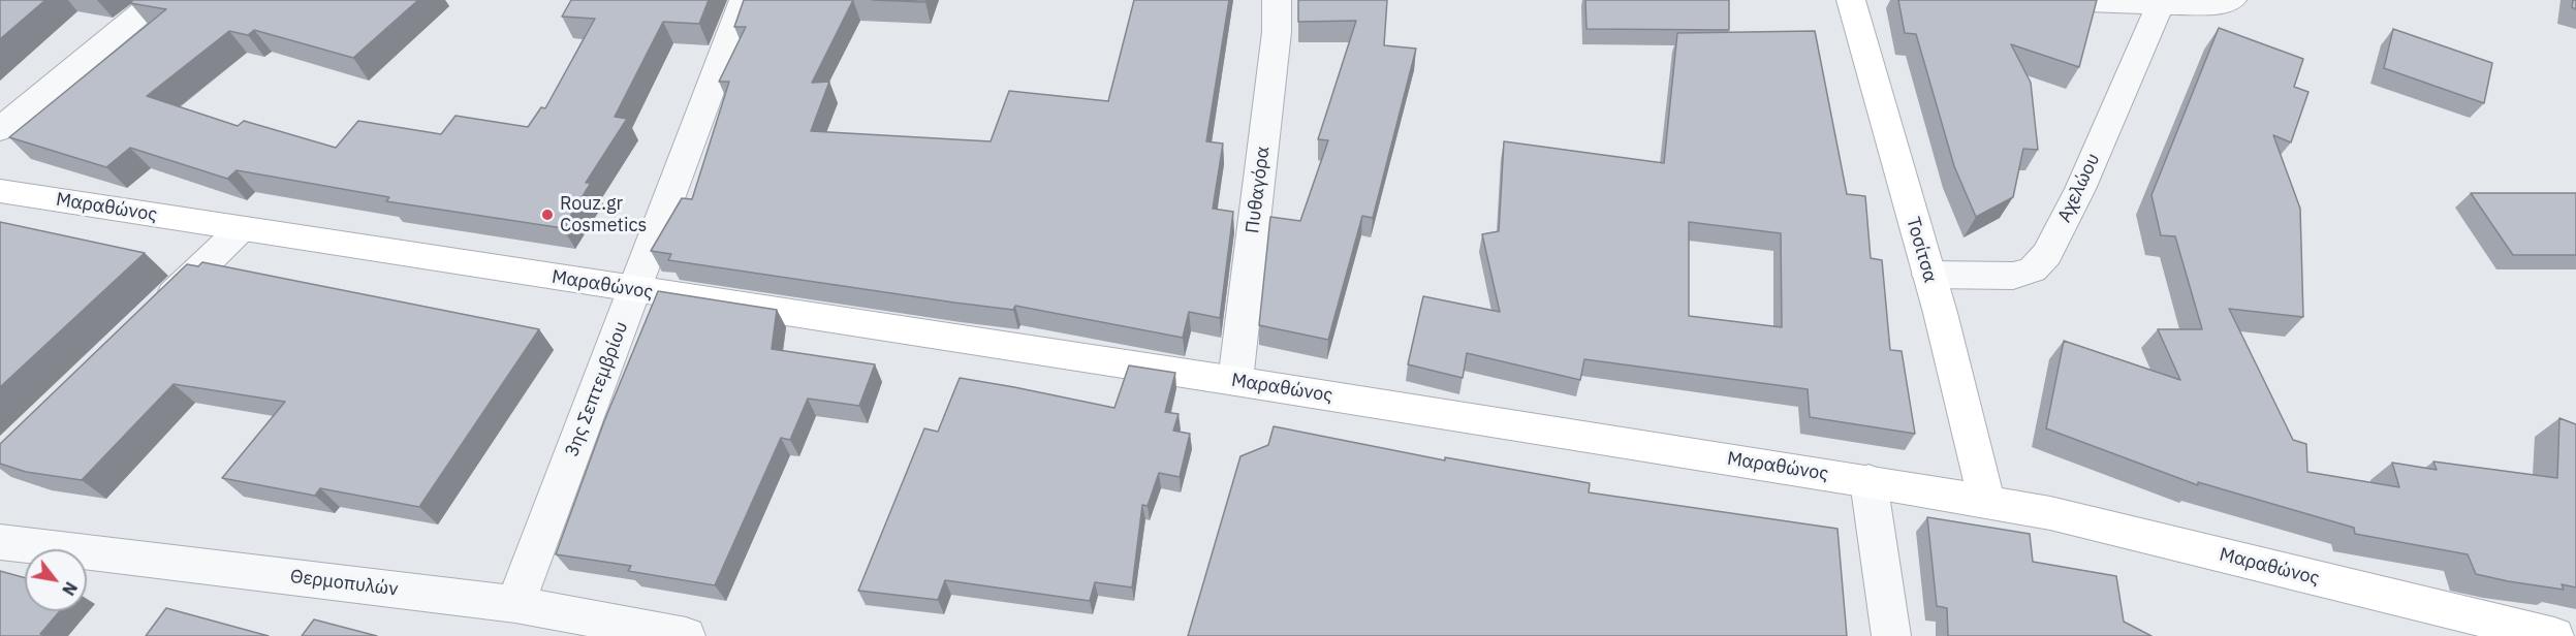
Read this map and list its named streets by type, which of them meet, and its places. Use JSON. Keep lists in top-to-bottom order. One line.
{"streets":{"street":["Αχελώου","Πυθαγόρα","Μαραθώνος","Τοσίτσα","3ης Σεπτεμβρίου","Θερμοπυλών"]},"crossings":[["Αχελώου","Τοσίτσα"],["Πυθαγόρα","Μαραθώνος"],["Μαραθώνος","Τοσίτσα"],["Μαραθώνος","3ης Σεπτεμβρίου"],["3ης Σεπτεμβρίου","Θερμοπυλών"]],"places":["Rouz.gr Cosmetics"],"north":"bottom right"}
